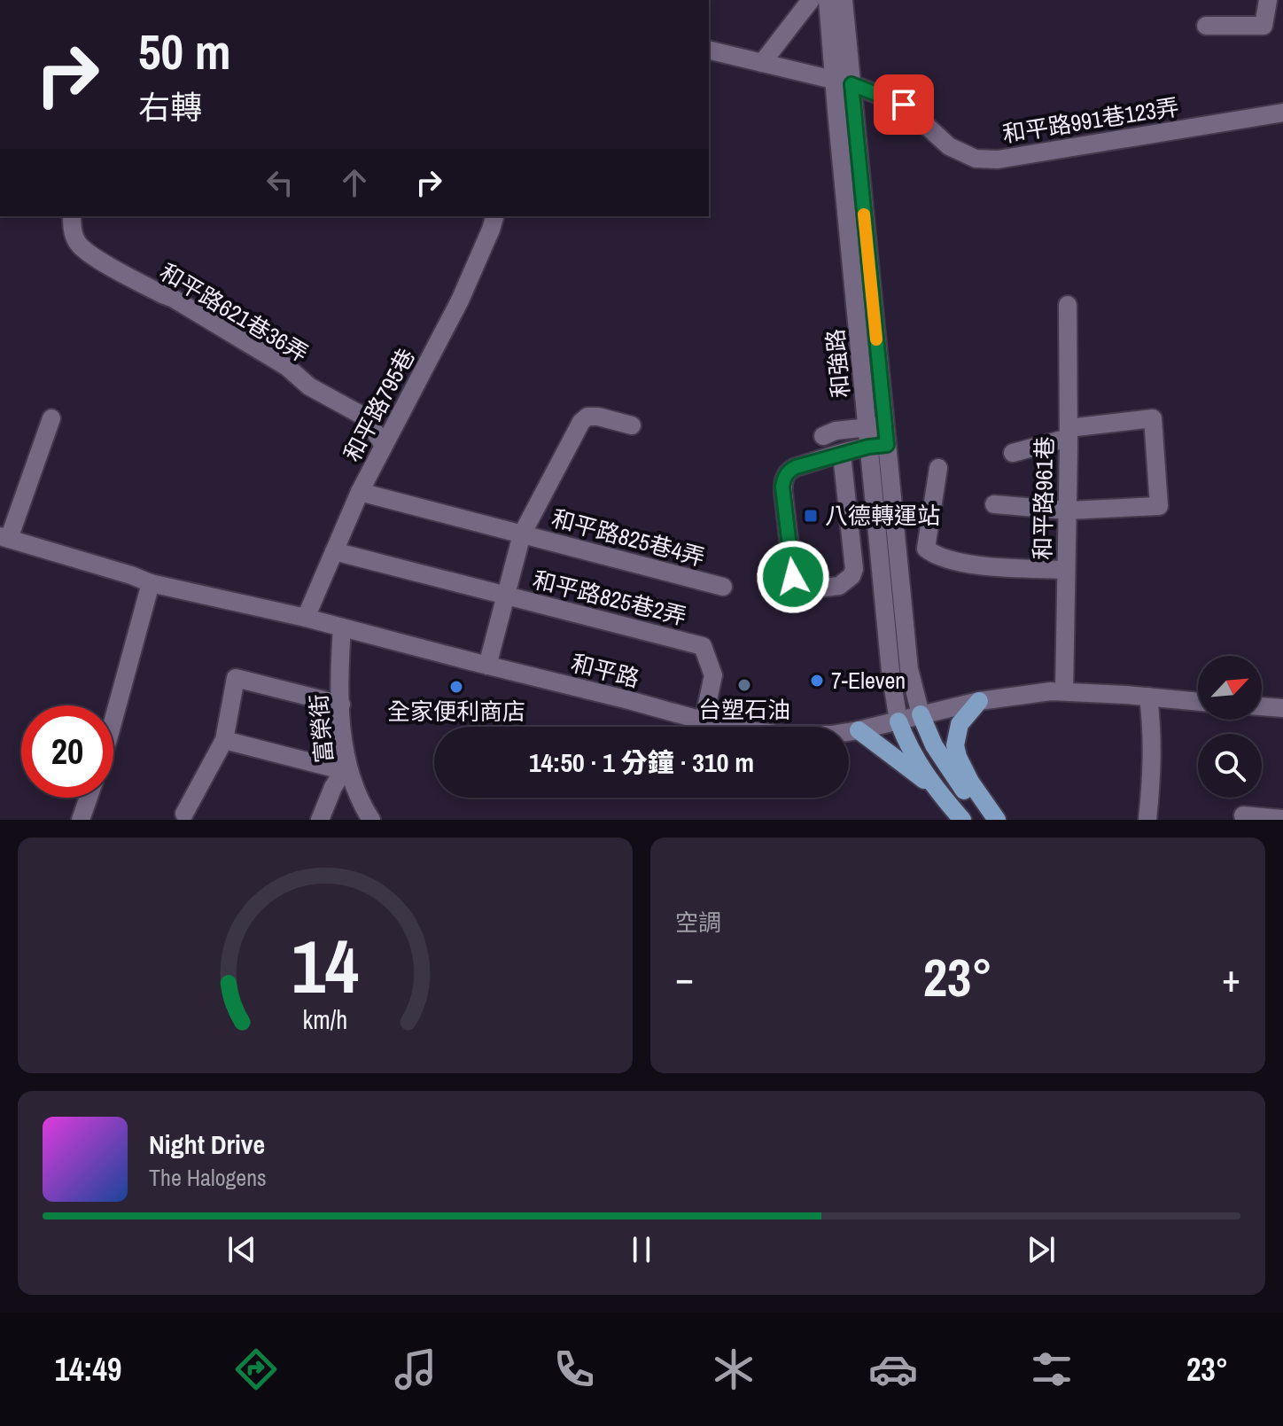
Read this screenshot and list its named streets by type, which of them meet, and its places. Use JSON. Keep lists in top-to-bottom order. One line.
{"streets":{"street":["和平路991巷123弄","和平路621巷36弄","和強路","和平路795巷","和平路961巷","和平路825巷4弄","和平路825巷2弄","和平路","富榮街"]},"crossings":[["和平路991巷123弄","和強路"],["和平路621巷36弄","和平路795巷"],["和強路","和平路"],["和平路795巷","和平路825巷4弄"],["和平路795巷","和平路825巷2弄"],["和平路795巷","和平路"],["和平路961巷","和平路"],["和平路825巷2弄","和平路"],["和平路","富榮街"]],"places":{"transit":["八德轉運站"],"other":["7-Eleven","台塑石油","全家便利商店"]},"north":"top right","page":{"turn":["50 m","右轉"],"limit":"20","trip":"14:50 · 1 分鐘 · 310 m","tile":"空調","heat":["−","23°","+"],"song":["Night Drive","The Halogens"],"tabs":["14:49","23°"],"gauge":["14","km/h"]}}
